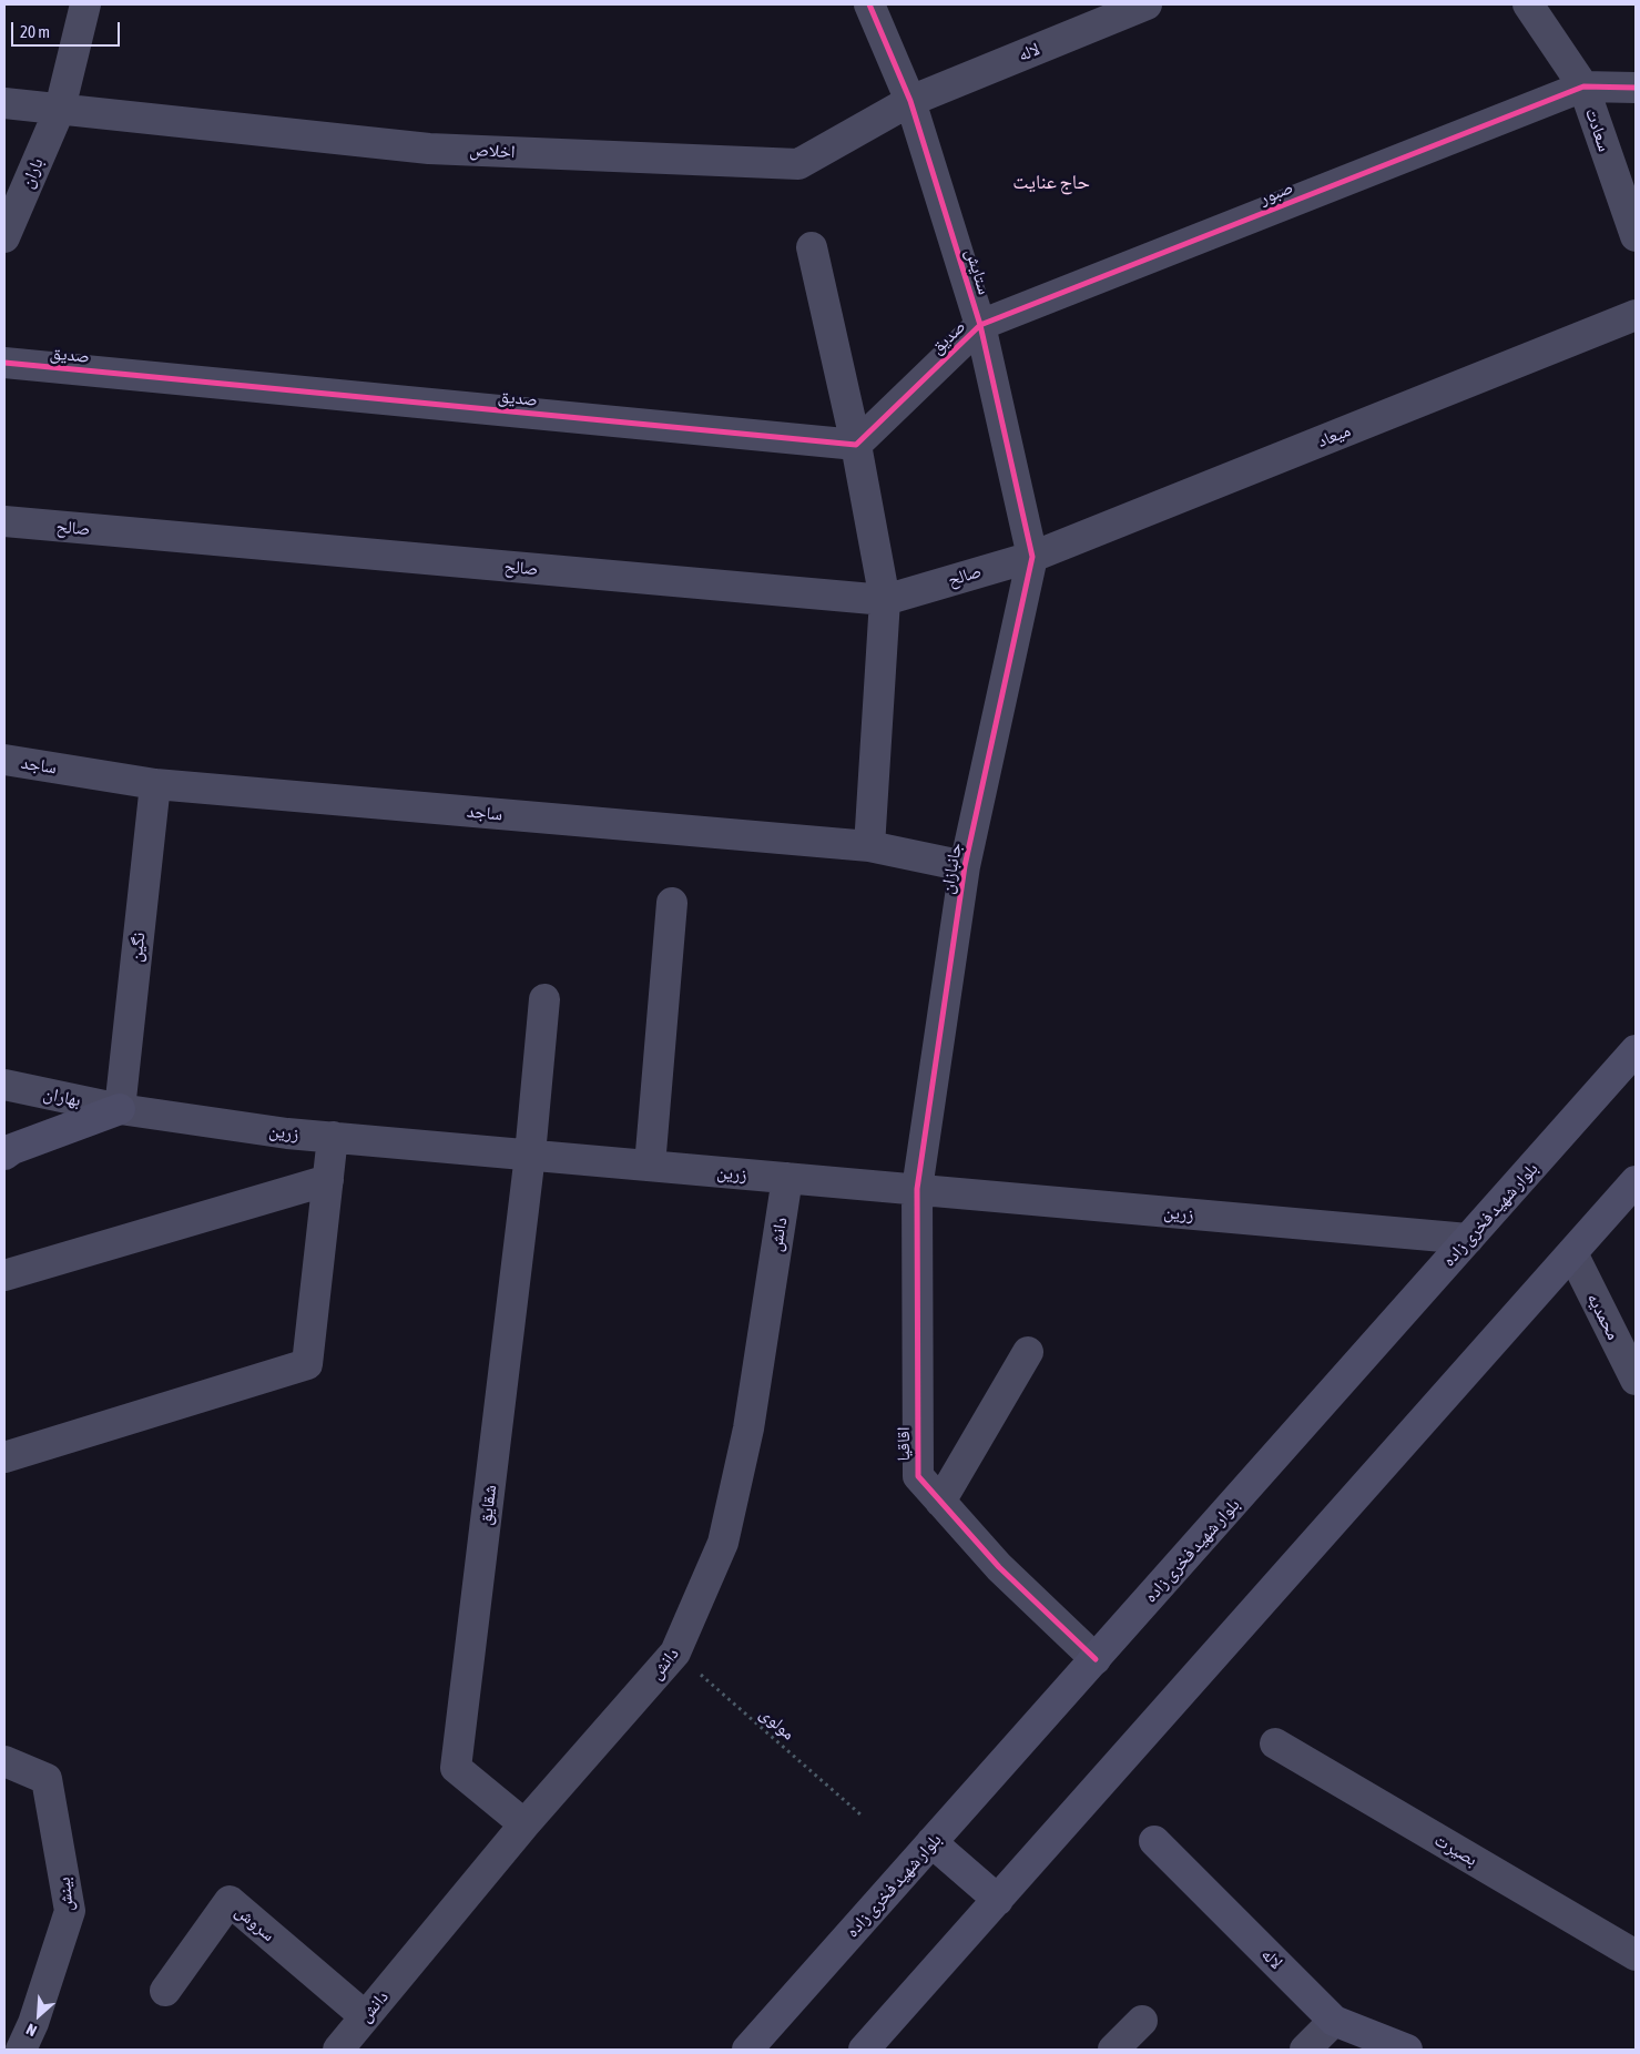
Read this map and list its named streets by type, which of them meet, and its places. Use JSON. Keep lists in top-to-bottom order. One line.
{"streets":{"main road":["لاله","زرین","بلوار شهید فخری زاده"],"street":["سعادت","اخلاص","باران","صبور","ستایش","صدیق","میعاد","صالح","ساجد","جانبازان","نگین","بهاران","دانش","محمدیه","اقاقیا","شقایق","بصیرت","بینش","سروش"],"path":["مولوی"]},"crossings":[["لاله","اخلاص"],["لاله","ستایش"],["سعادت","صبور"],["اخلاص","باران"],["اخلاص","ستایش"],["صبور","ستایش"],["صبور","صدیق"],["ستایش","صدیق"],["ستایش","میعاد"],["ستایش","صالح"],["ستایش","جانبازان"],["میعاد","صالح"],["میعاد","جانبازان"],["صالح","جانبازان"],["ساجد","جانبازان"],["ساجد","نگین"],["جانبازان","زرین"],["جانبازان","اقاقیا"],["نگین","بهاران"],["نگین","زرین"],["بهاران","زرین"],["زرین","بلوار شهید فخری زاده"],["زرین","دانش"],["زرین","اقاقیا"],["زرین","شقایق"],["بلوار شهید فخری زاده","اقاقیا"],["دانش","شقایق"],["دانش","مولوی"],["دانش","سروش"]],"districts":["حاج عنایت"],"scale_bar":"20 m","north":"bottom left"}
